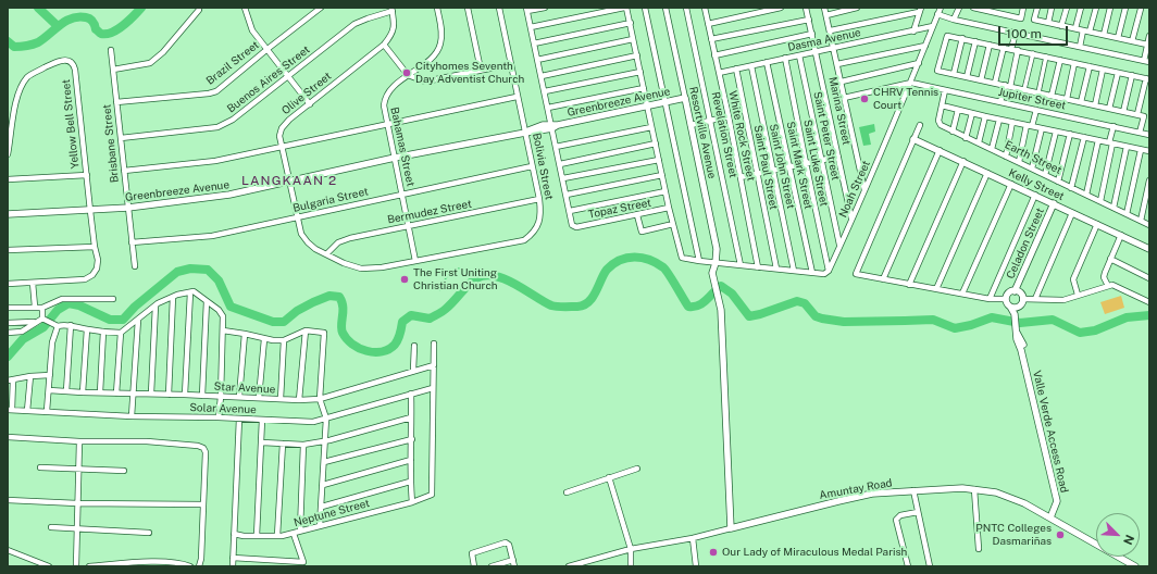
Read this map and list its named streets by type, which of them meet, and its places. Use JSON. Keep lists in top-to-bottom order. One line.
{"streets":{"street":["Dasma Avenue","Brazil Street","Buenos Aires Street","Olive Street","Jupiter Street","Greenbreeze Avenue","Marina Street","Yellow Bell Street","Resortville Avenue","Revelation Street","White Rock Street","Saint Peter Street","Brisbane Street","Bahamas Street","Earth Street","Saint Luke Street","Saint Mark Street","Bolivia Street","Saint John Street","Saint Paul Street","Kelly Street","Noah Street","Bulgaria Street","Topaz Street","Bermudez Street","Celadon Street","Star Avenue","Solar Avenue","Valle Verde Access Road","Amuntay Road","Neptune Street"]},"crossings":[["Dasma Avenue","Marina Street"],["Dasma Avenue","White Rock Street"],["Dasma Avenue","Saint Peter Street"],["Dasma Avenue","Saint Luke Street"],["Dasma Avenue","Saint Mark Street"],["Dasma Avenue","Saint John Street"],["Dasma Avenue","Saint Paul Street"],["Dasma Avenue","Noah Street"],["Brazil Street","Brisbane Street"],["Buenos Aires Street","Olive Street"],["Buenos Aires Street","Brisbane Street"],["Olive Street","Greenbreeze Avenue"],["Olive Street","Bolivia Street"],["Olive Street","Bulgaria Street"],["Olive Street","Bermudez Street"],["Jupiter Street","Earth Street"],["Jupiter Street","Noah Street"],["Greenbreeze Avenue","Yellow Bell Street"],["Greenbreeze Avenue","Resortville Avenue"],["Greenbreeze Avenue","Brisbane Street"],["Greenbreeze Avenue","Bahamas Street"],["Greenbreeze Avenue","Bolivia Street"],["Marina Street","Noah Street"],["Resortville Avenue","Amuntay Road"],["Saint Peter Street","Noah Street"],["Brisbane Street","Bulgaria Street"],["Bahamas Street","Bolivia Street"],["Bahamas Street","Bulgaria Street"],["Bahamas Street","Bermudez Street"],["Saint Luke Street","Noah Street"],["Bolivia Street","Bulgaria Street"],["Bolivia Street","Bermudez Street"],["Kelly Street","Celadon Street"],["Celadon Street","Valle Verde Access Road"],["Solar Avenue","Neptune Street"],["Valle Verde Access Road","Amuntay Road"]],"districts":["LANGKAAN 2"],"places":["Cityhomes Seventh Day Adventist Church","CHRV Tennis Court","The First Uniting Christian Church","PNTC Colleges Dasmariñas","Our Lady of Miraculous Medal Parish"],"scale_bar":"100 m","north":"bottom right"}
